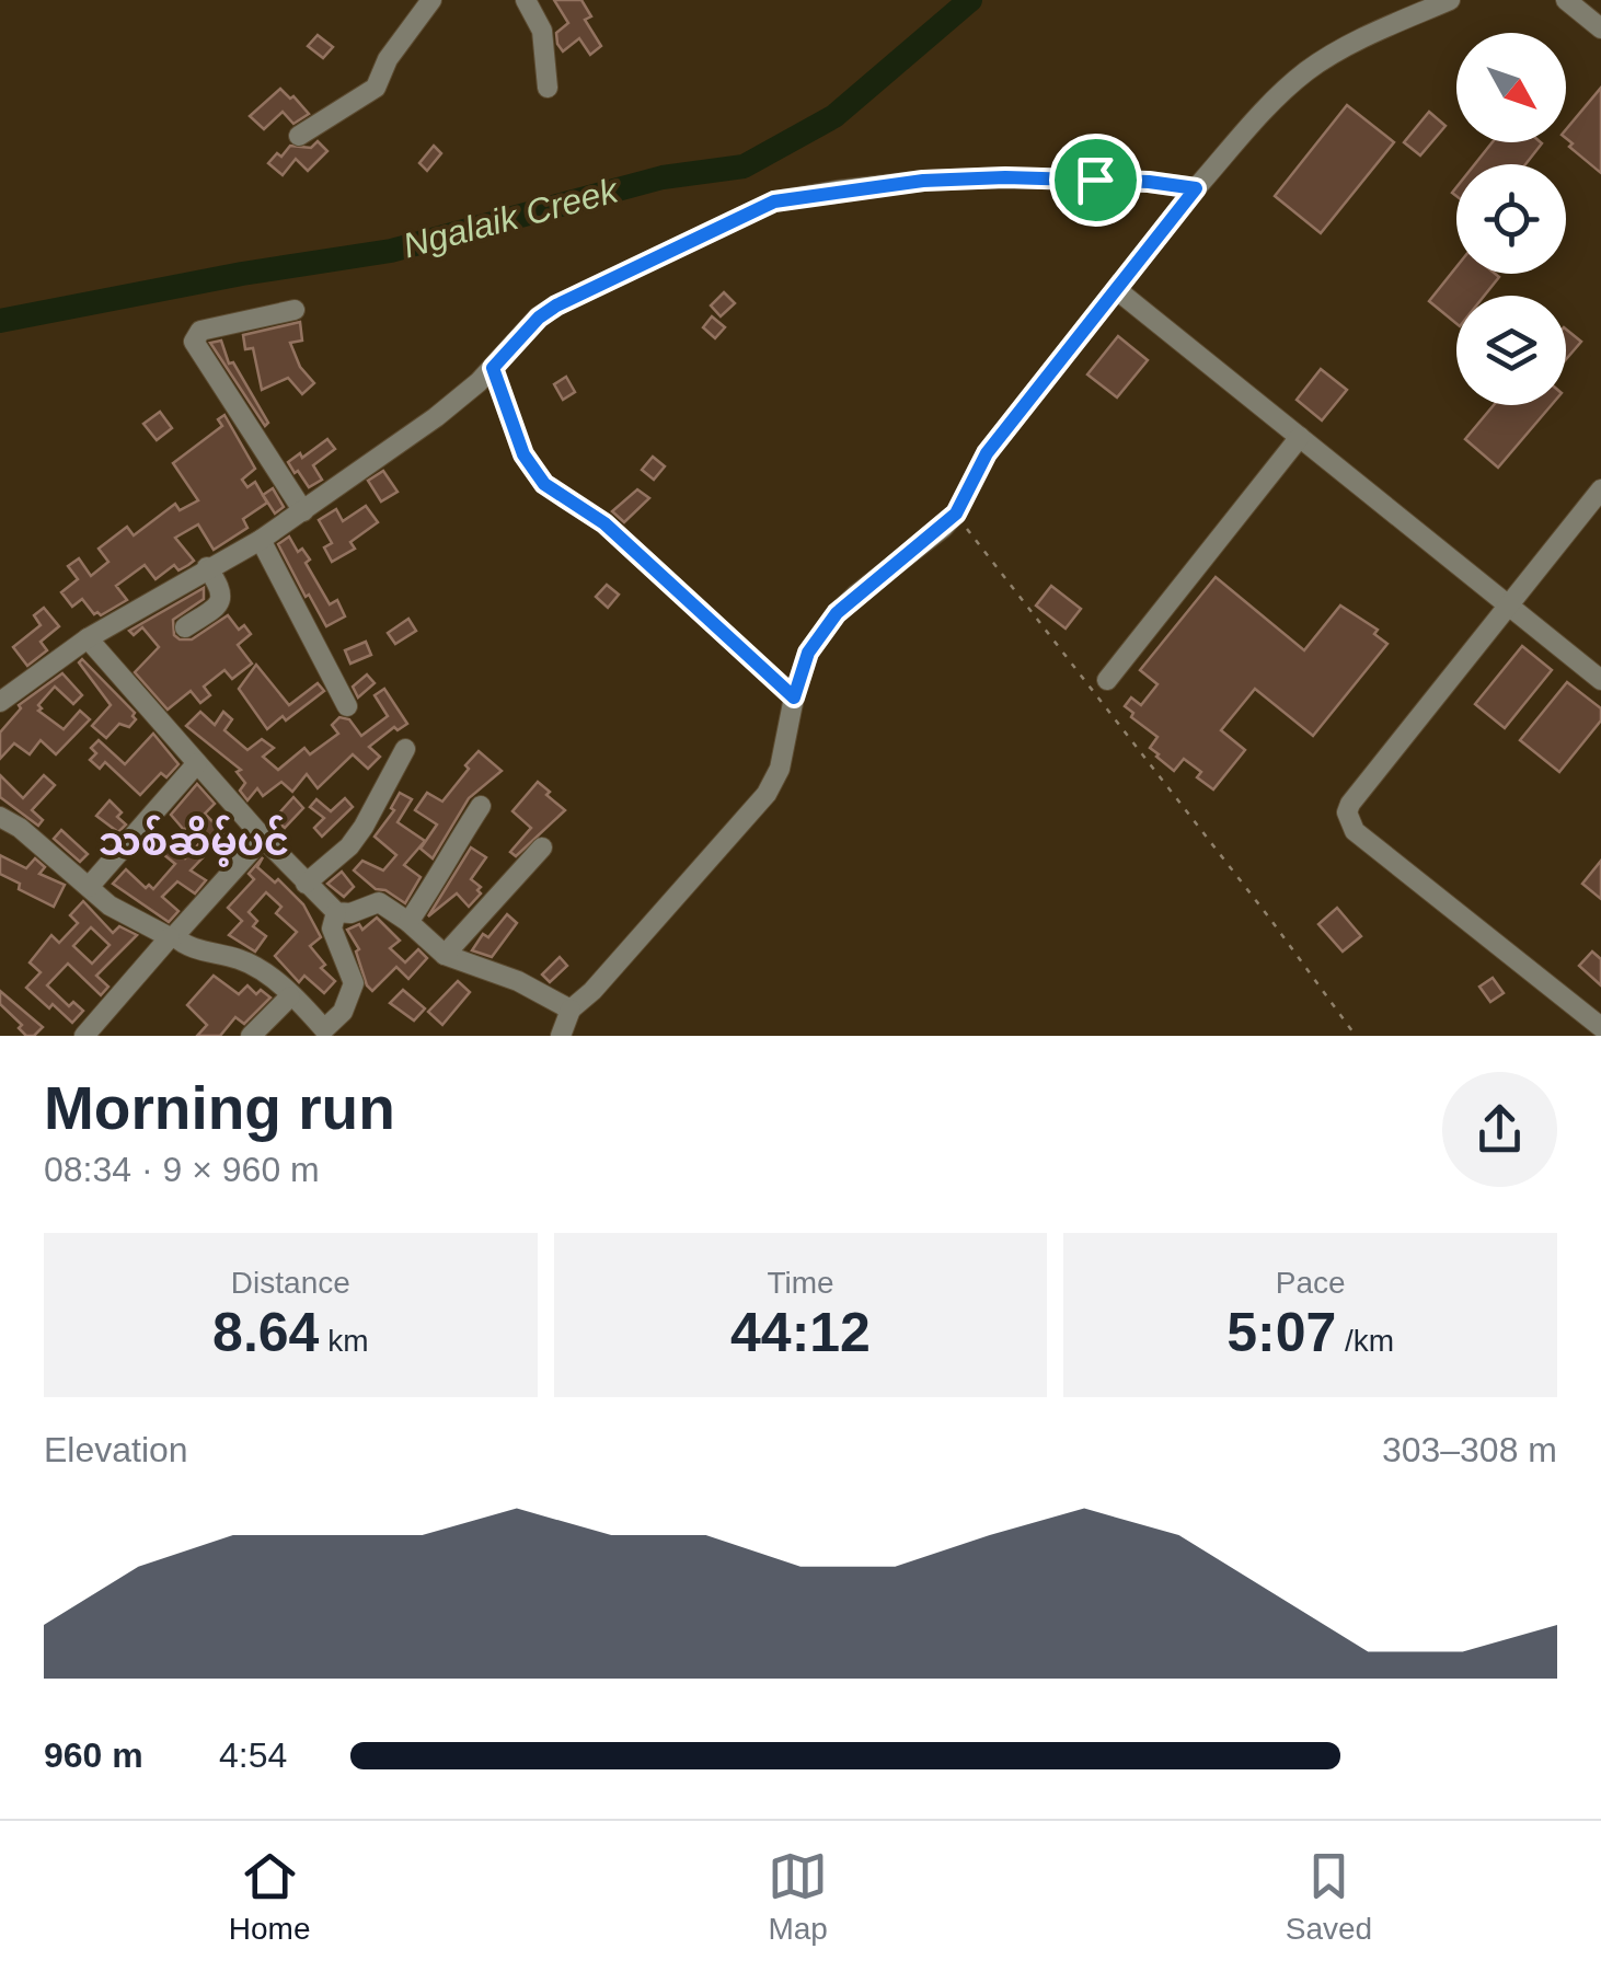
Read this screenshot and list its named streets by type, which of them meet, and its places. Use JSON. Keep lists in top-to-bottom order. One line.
{"districts":["သစ်ဆိမ့်ပင်"],"water":["Ngalaik Creek"],"north":"bottom right","page":{"heading":["Morning run","08:34 · 9 × 960 m"],"stats":[["Distance","8.64 km"],["Time","44:12"],["Pace","5:07 /km"]],"chart":["Elevation","303–308 m"],"list":[{"name":"960 m","note":"4:54"}],"tabs":["Home","Map","Saved"]}}
